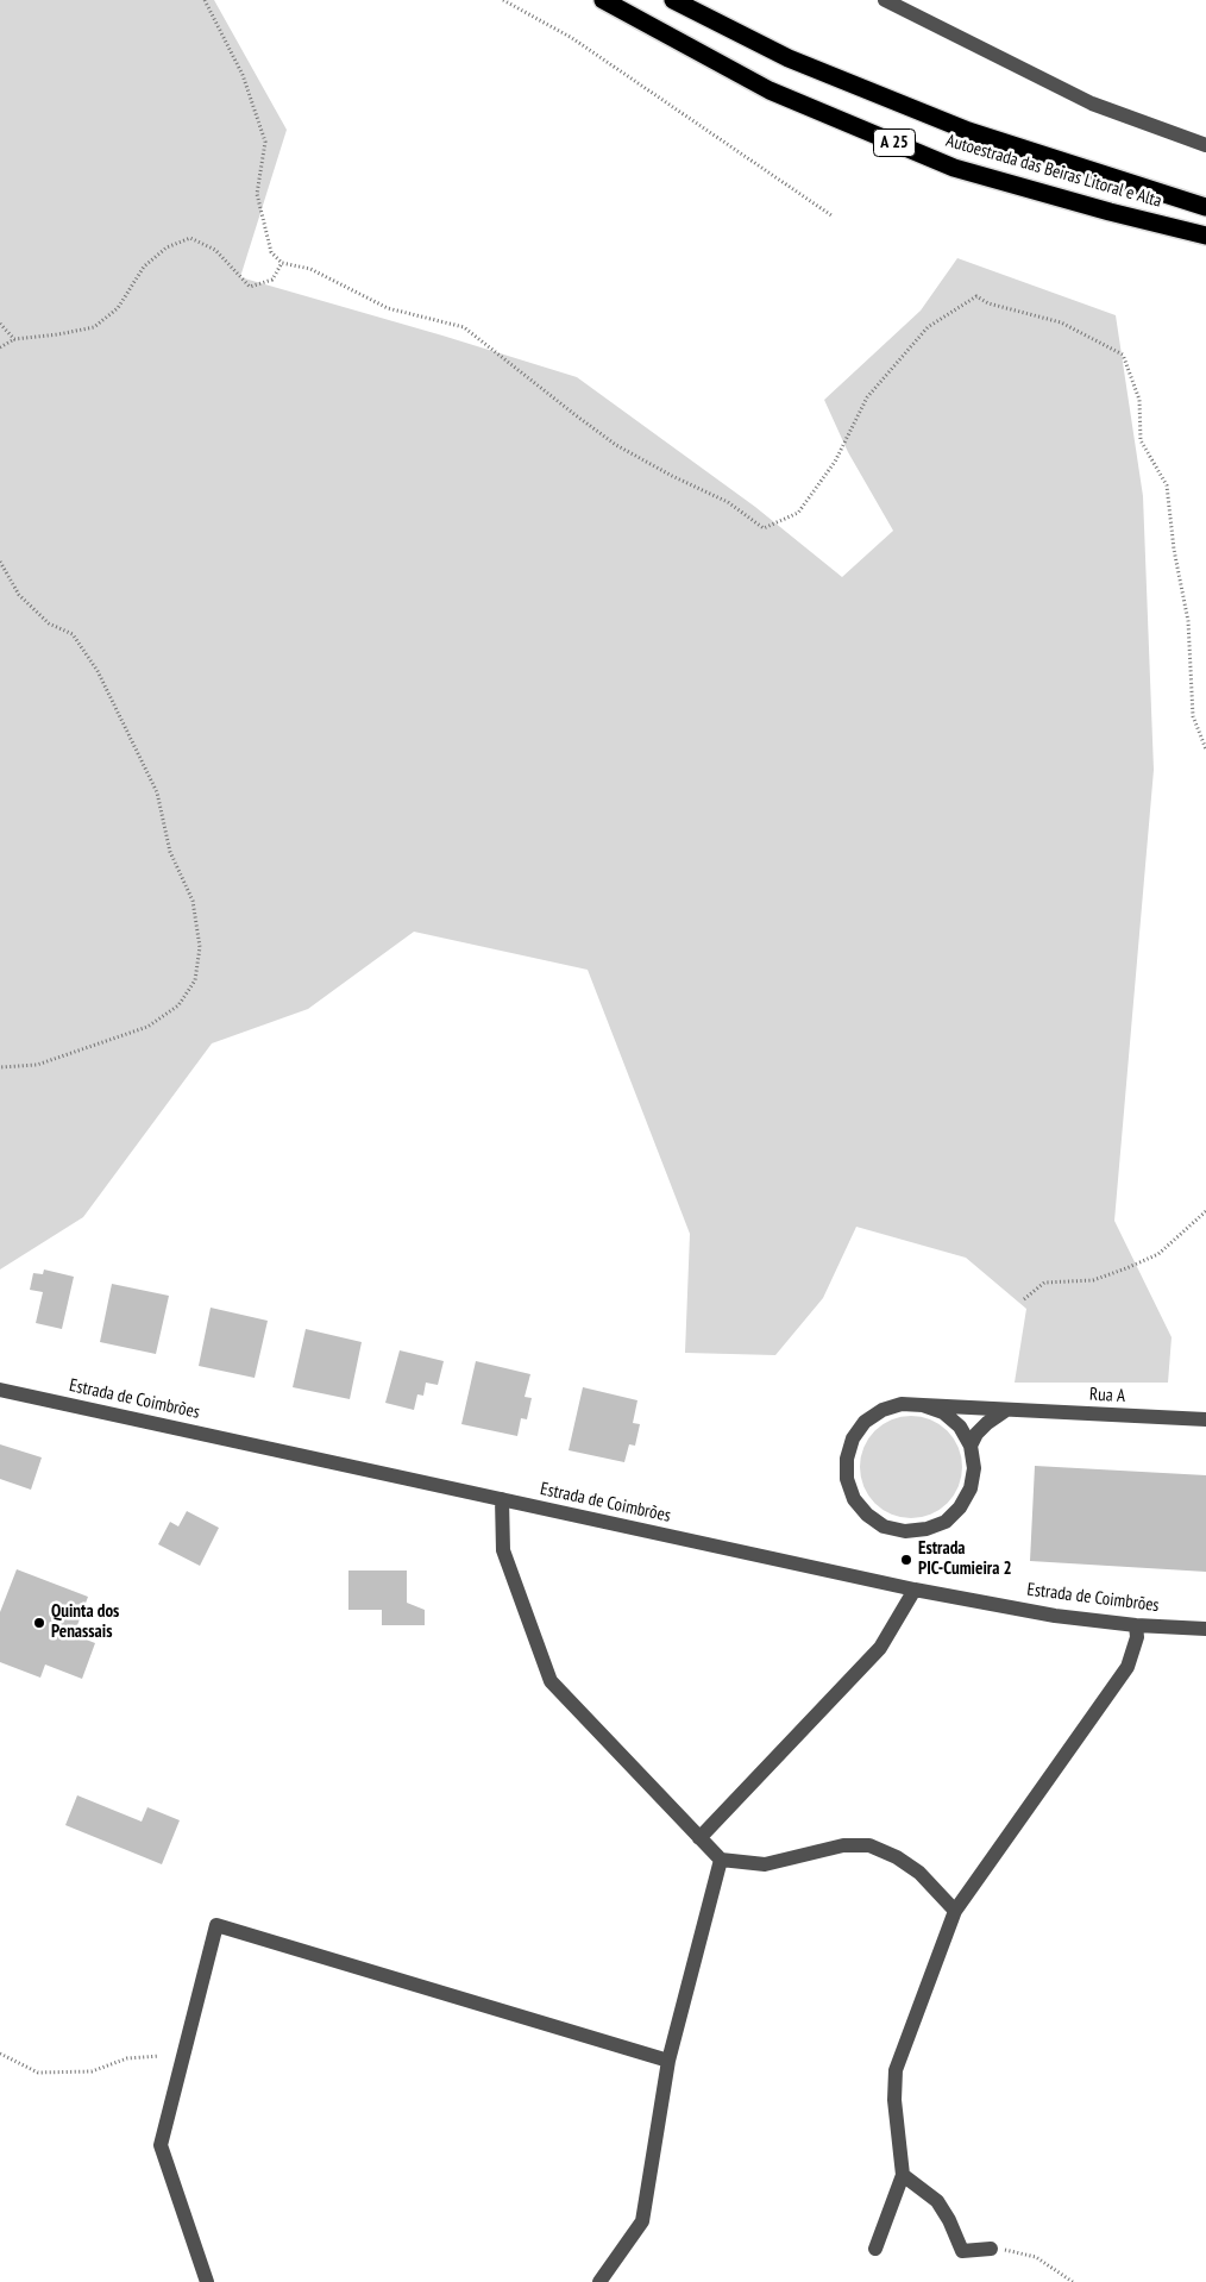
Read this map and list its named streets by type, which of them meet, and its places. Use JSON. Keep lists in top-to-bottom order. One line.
{"streets":{"highway":["A 25","Autoestrada das Beiras Litoral e Alta"],"street":["Rua A","Estrada de Coimbrões"]},"places":["Estrada PIC-Cumieira 2","Quinta dos Penassais"]}
